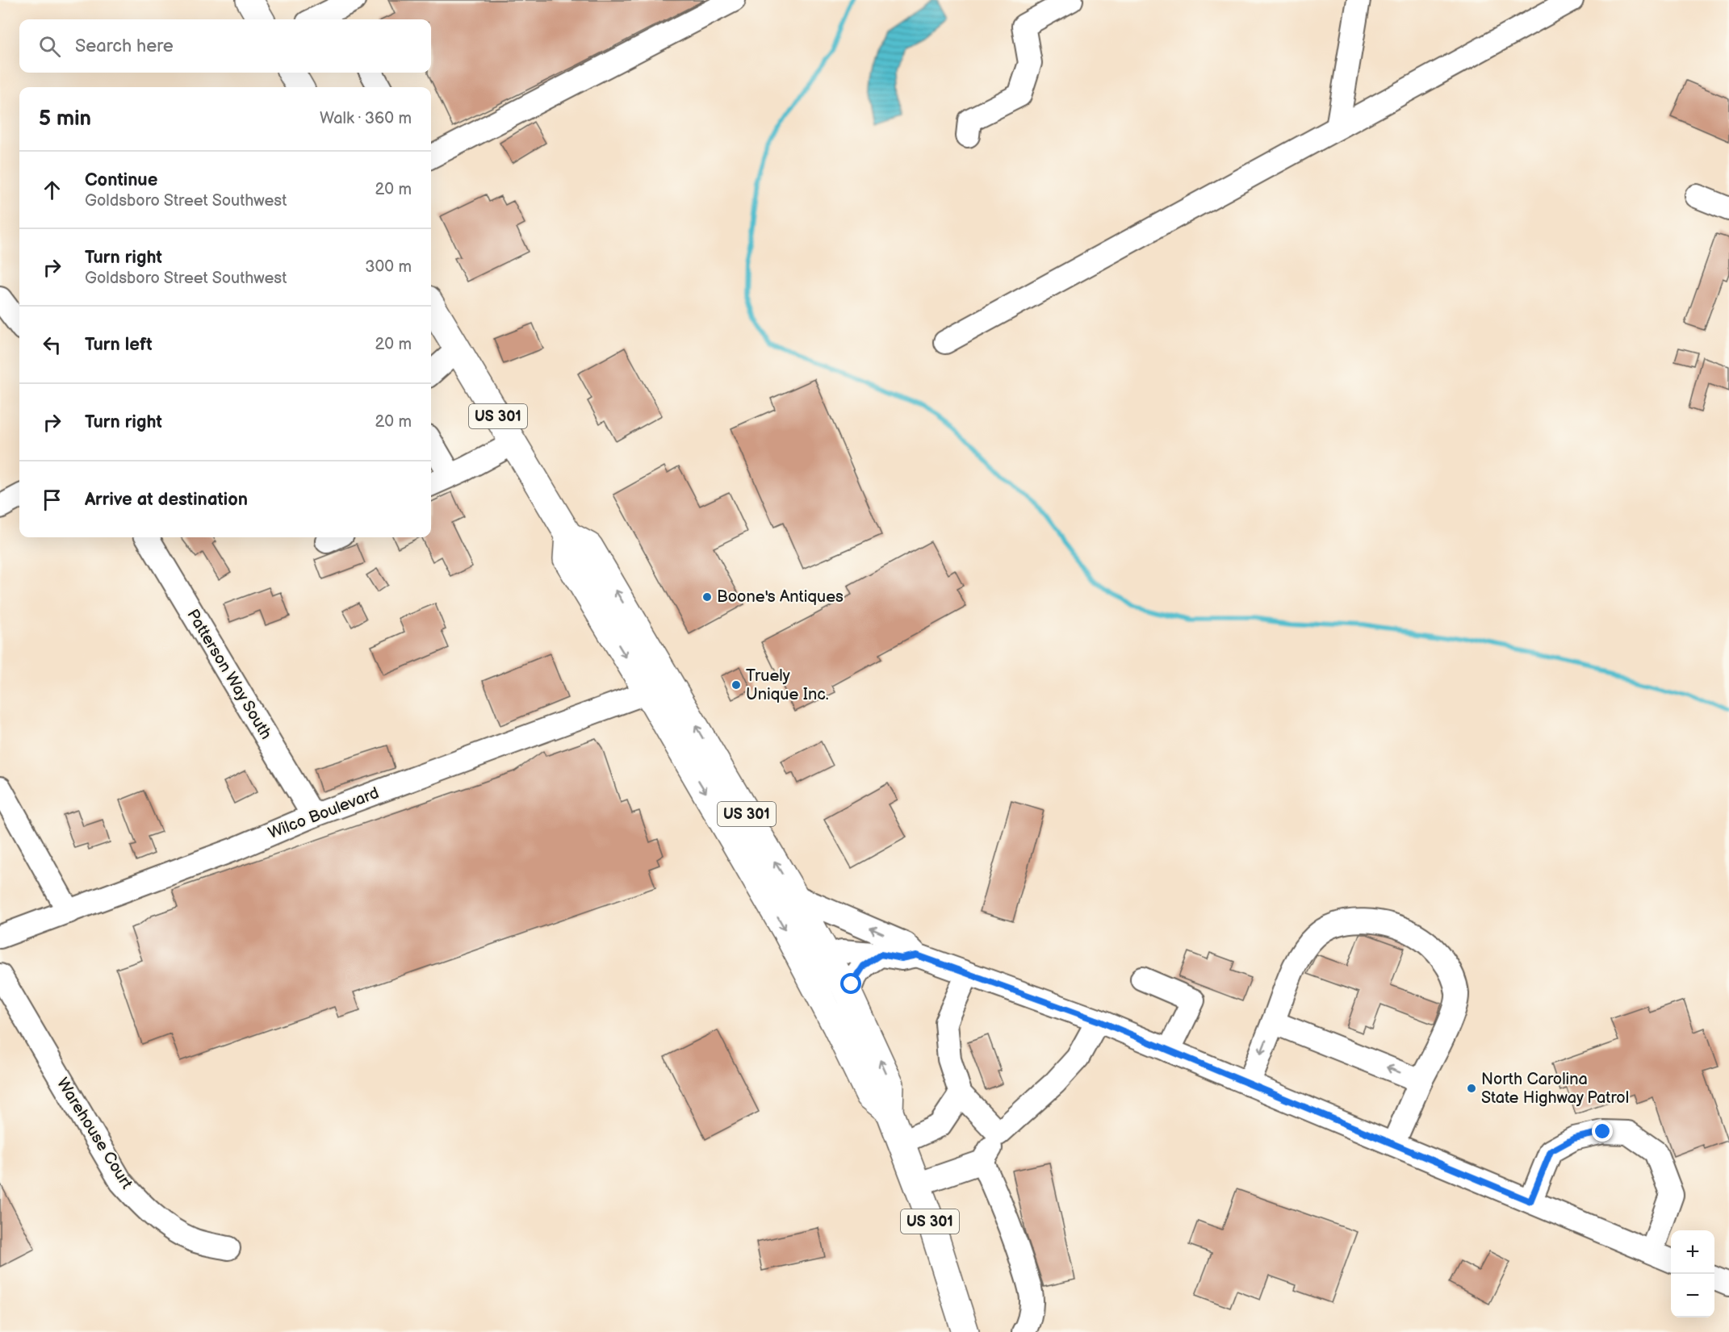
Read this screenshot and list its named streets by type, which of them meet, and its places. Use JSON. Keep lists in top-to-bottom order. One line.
{"streets":{"highway":["US 301"],"street":["Patterson Way South","Wilco Boulevard","Warehouse Court"]},"crossings":[["US 301","Wilco Boulevard"],["Patterson Way South","Wilco Boulevard"]],"places":["Boone's Antiques","Truely Unique Inc.","North Carolina State Highway Patrol"],"page":{"search":"Search here","heading":["5 min","Walk · 360 m"],"list":[["Continue","Goldsboro Street Southwest","20 m"],["Turn right","Goldsboro Street Southwest","300 m"],["Turn left","20 m"],["Turn right","20 m"],"Arrive at destination"],"map_buttons":["+","−"]}}
